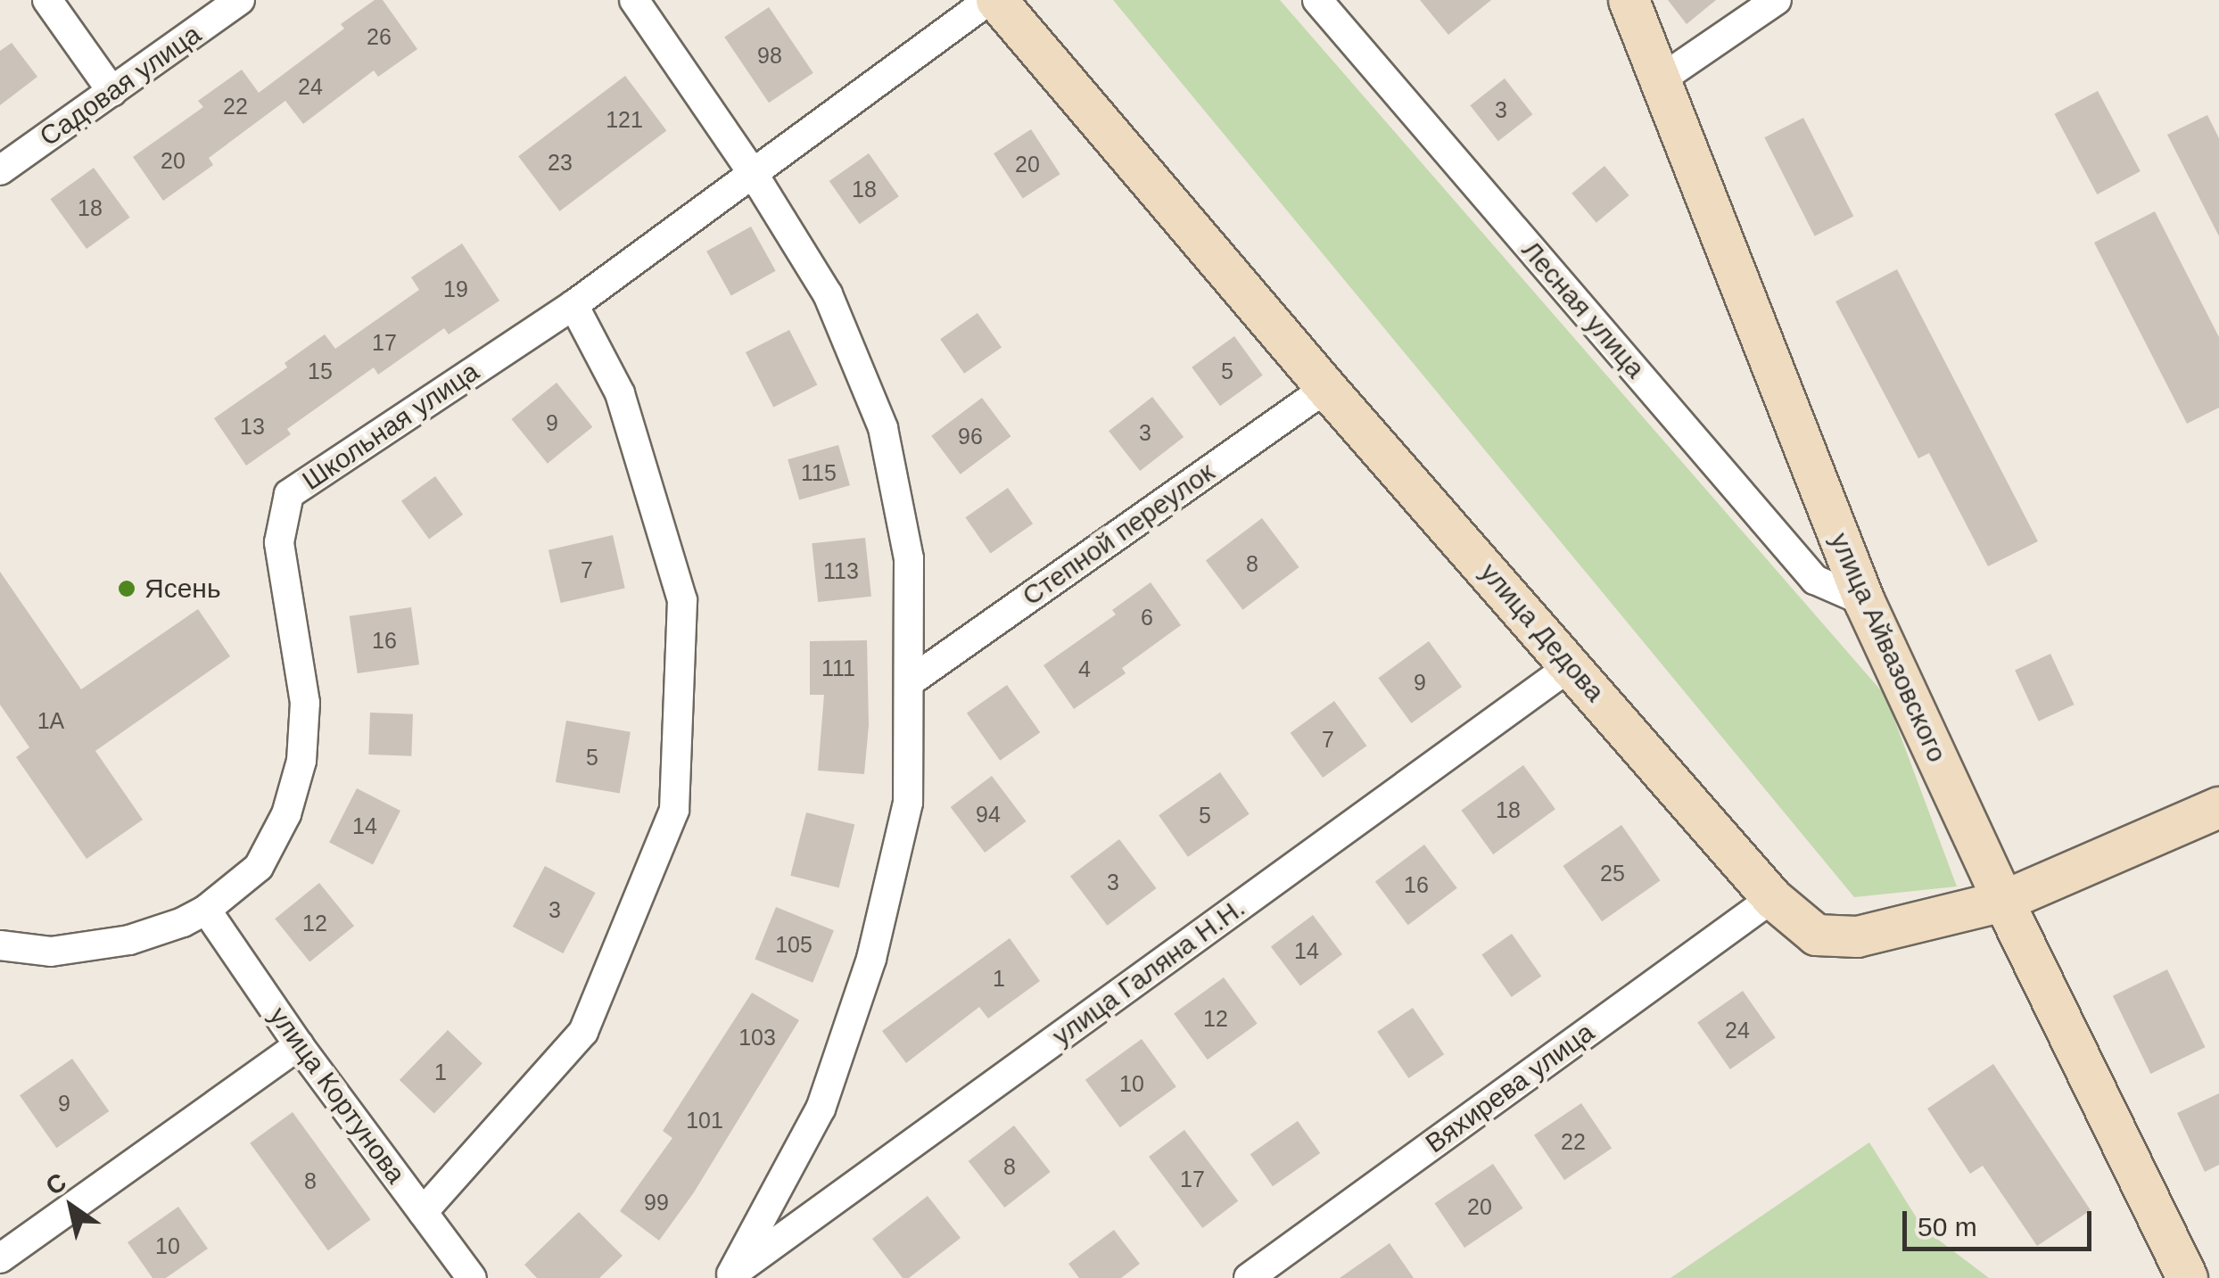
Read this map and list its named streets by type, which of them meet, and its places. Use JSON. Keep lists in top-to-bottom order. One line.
{"streets":{"street":["Садовая улица","Лесная улица","Школьная улица","Степной переулок","улица Дедова","улица Айвазовского","улица Галяна Н.Н.","Вяхирева улица","улица Кортунова"]},"crossings":[["Лесная улица","улица Айвазовского"],["Школьная улица","улица Кортунова"],["Степной переулок","улица Дедова"],["улица Дедова","улица Айвазовского"],["улица Дедова","улица Галяна Н.Н."],["улица Дедова","Вяхирева улица"]],"places":["Ясень"],"house_numbers":["26","98","24","22","3","121","20","23","20","18","18","19","17","15","5","9","13","3","96","115","8","7","113","6","16","111","4","9","1А","7","5","18","94","5","14","25","3","16","3","12","105","14","1","12","24","103","1","10","9","101","22","8","17","8","99","20","10"],"scale_bar":"50 m","north":"top left"}
